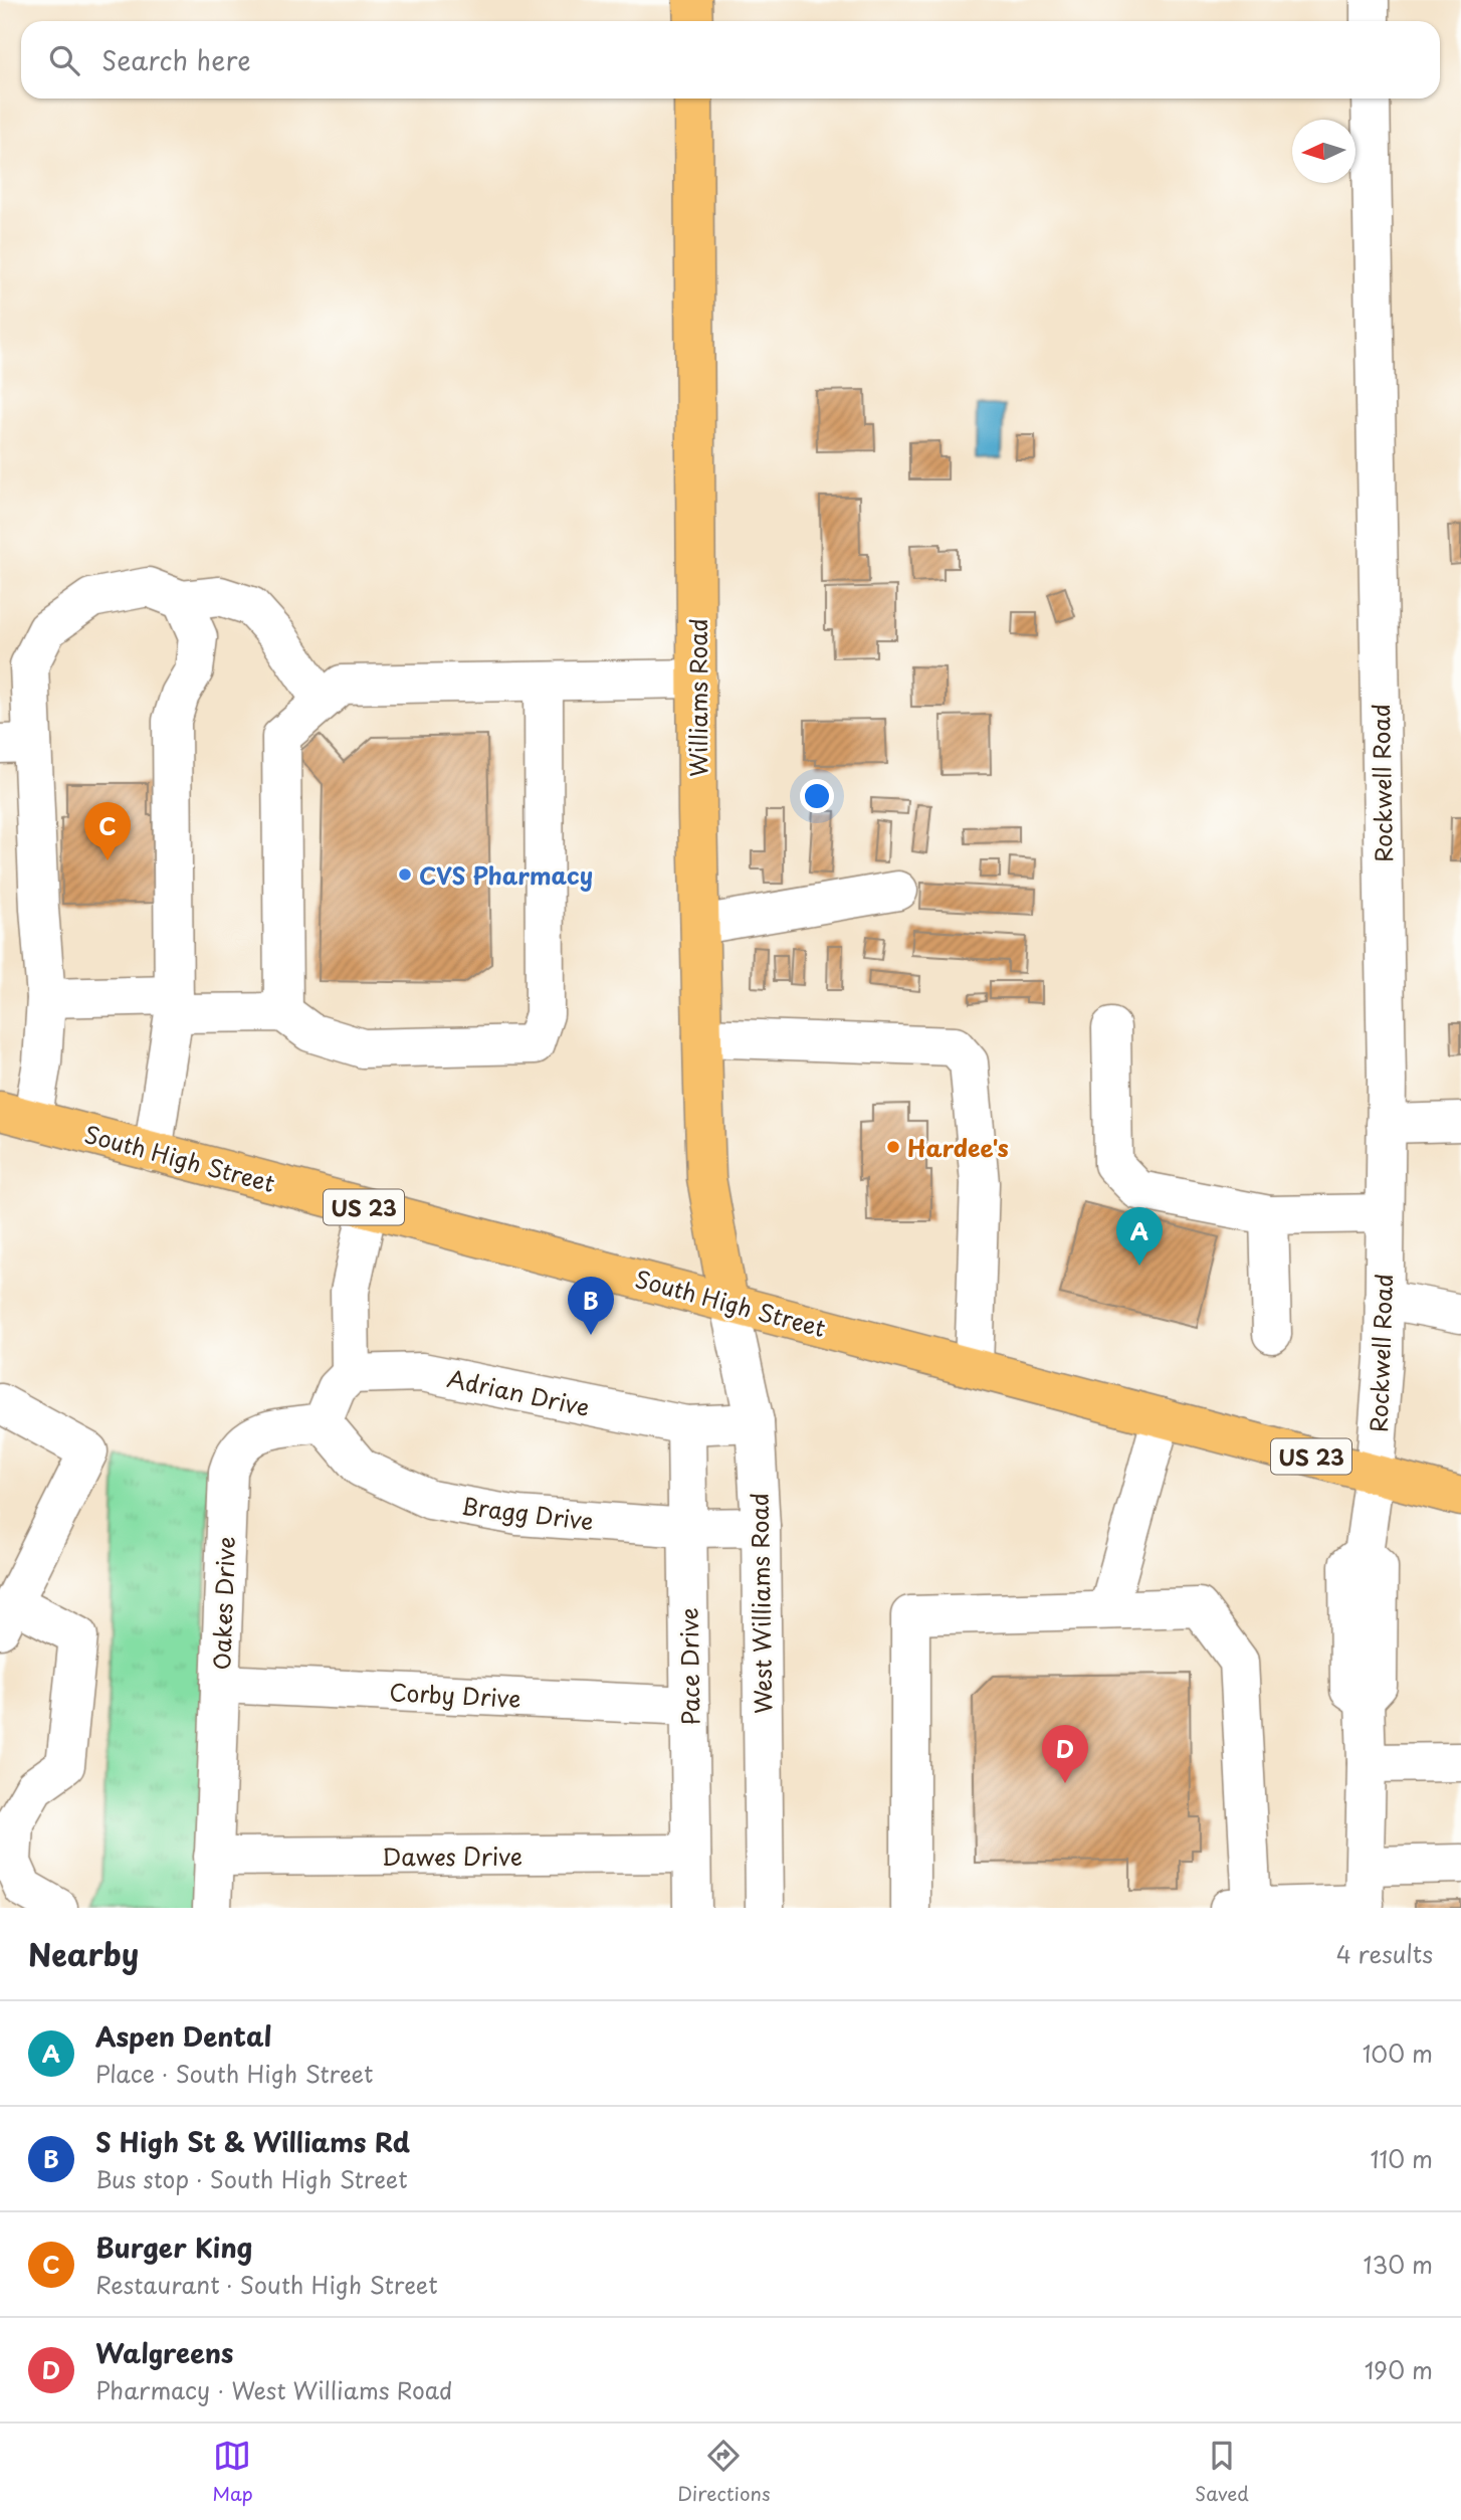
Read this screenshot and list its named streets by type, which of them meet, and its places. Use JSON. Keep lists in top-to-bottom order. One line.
{"streets":{"main road":["Williams Road","South High Street","US 23"],"street":["Rockwell Road","Adrian Drive","Bragg Drive","Oakes Drive","West Williams Road","Pace Drive","Corby Drive","Dawes Drive"]},"crossings":[["Williams Road","South High Street"],["Williams Road","West Williams Road"],["Rockwell Road","South High Street"],["South High Street","West Williams Road"],["Adrian Drive","West Williams Road"],["Adrian Drive","Pace Drive"],["Bragg Drive","Oakes Drive"],["Bragg Drive","West Williams Road"],["Bragg Drive","Pace Drive"],["Oakes Drive","Corby Drive"],["Oakes Drive","Dawes Drive"],["Pace Drive","Corby Drive"],["Pace Drive","Dawes Drive"]],"places":["CVS Pharmacy","Hardee's"],"north":"left","page":{"search":"Search here","pins":["C","A","B","D"],"heading":["Nearby","4 results"],"list":[{"mark":"A","name":"Aspen Dental","note":"Place · South High Street","value":"100 m"},{"mark":"B","name":"S High St & Williams Rd","note":"Bus stop · South High Street","value":"110 m"},{"mark":"C","name":"Burger King","note":"Restaurant · South High Street","value":"130 m"},{"mark":"D","name":"Walgreens","note":"Pharmacy · West Williams Road","value":"190 m"}],"nav":["Map","Directions","Saved"]}}
